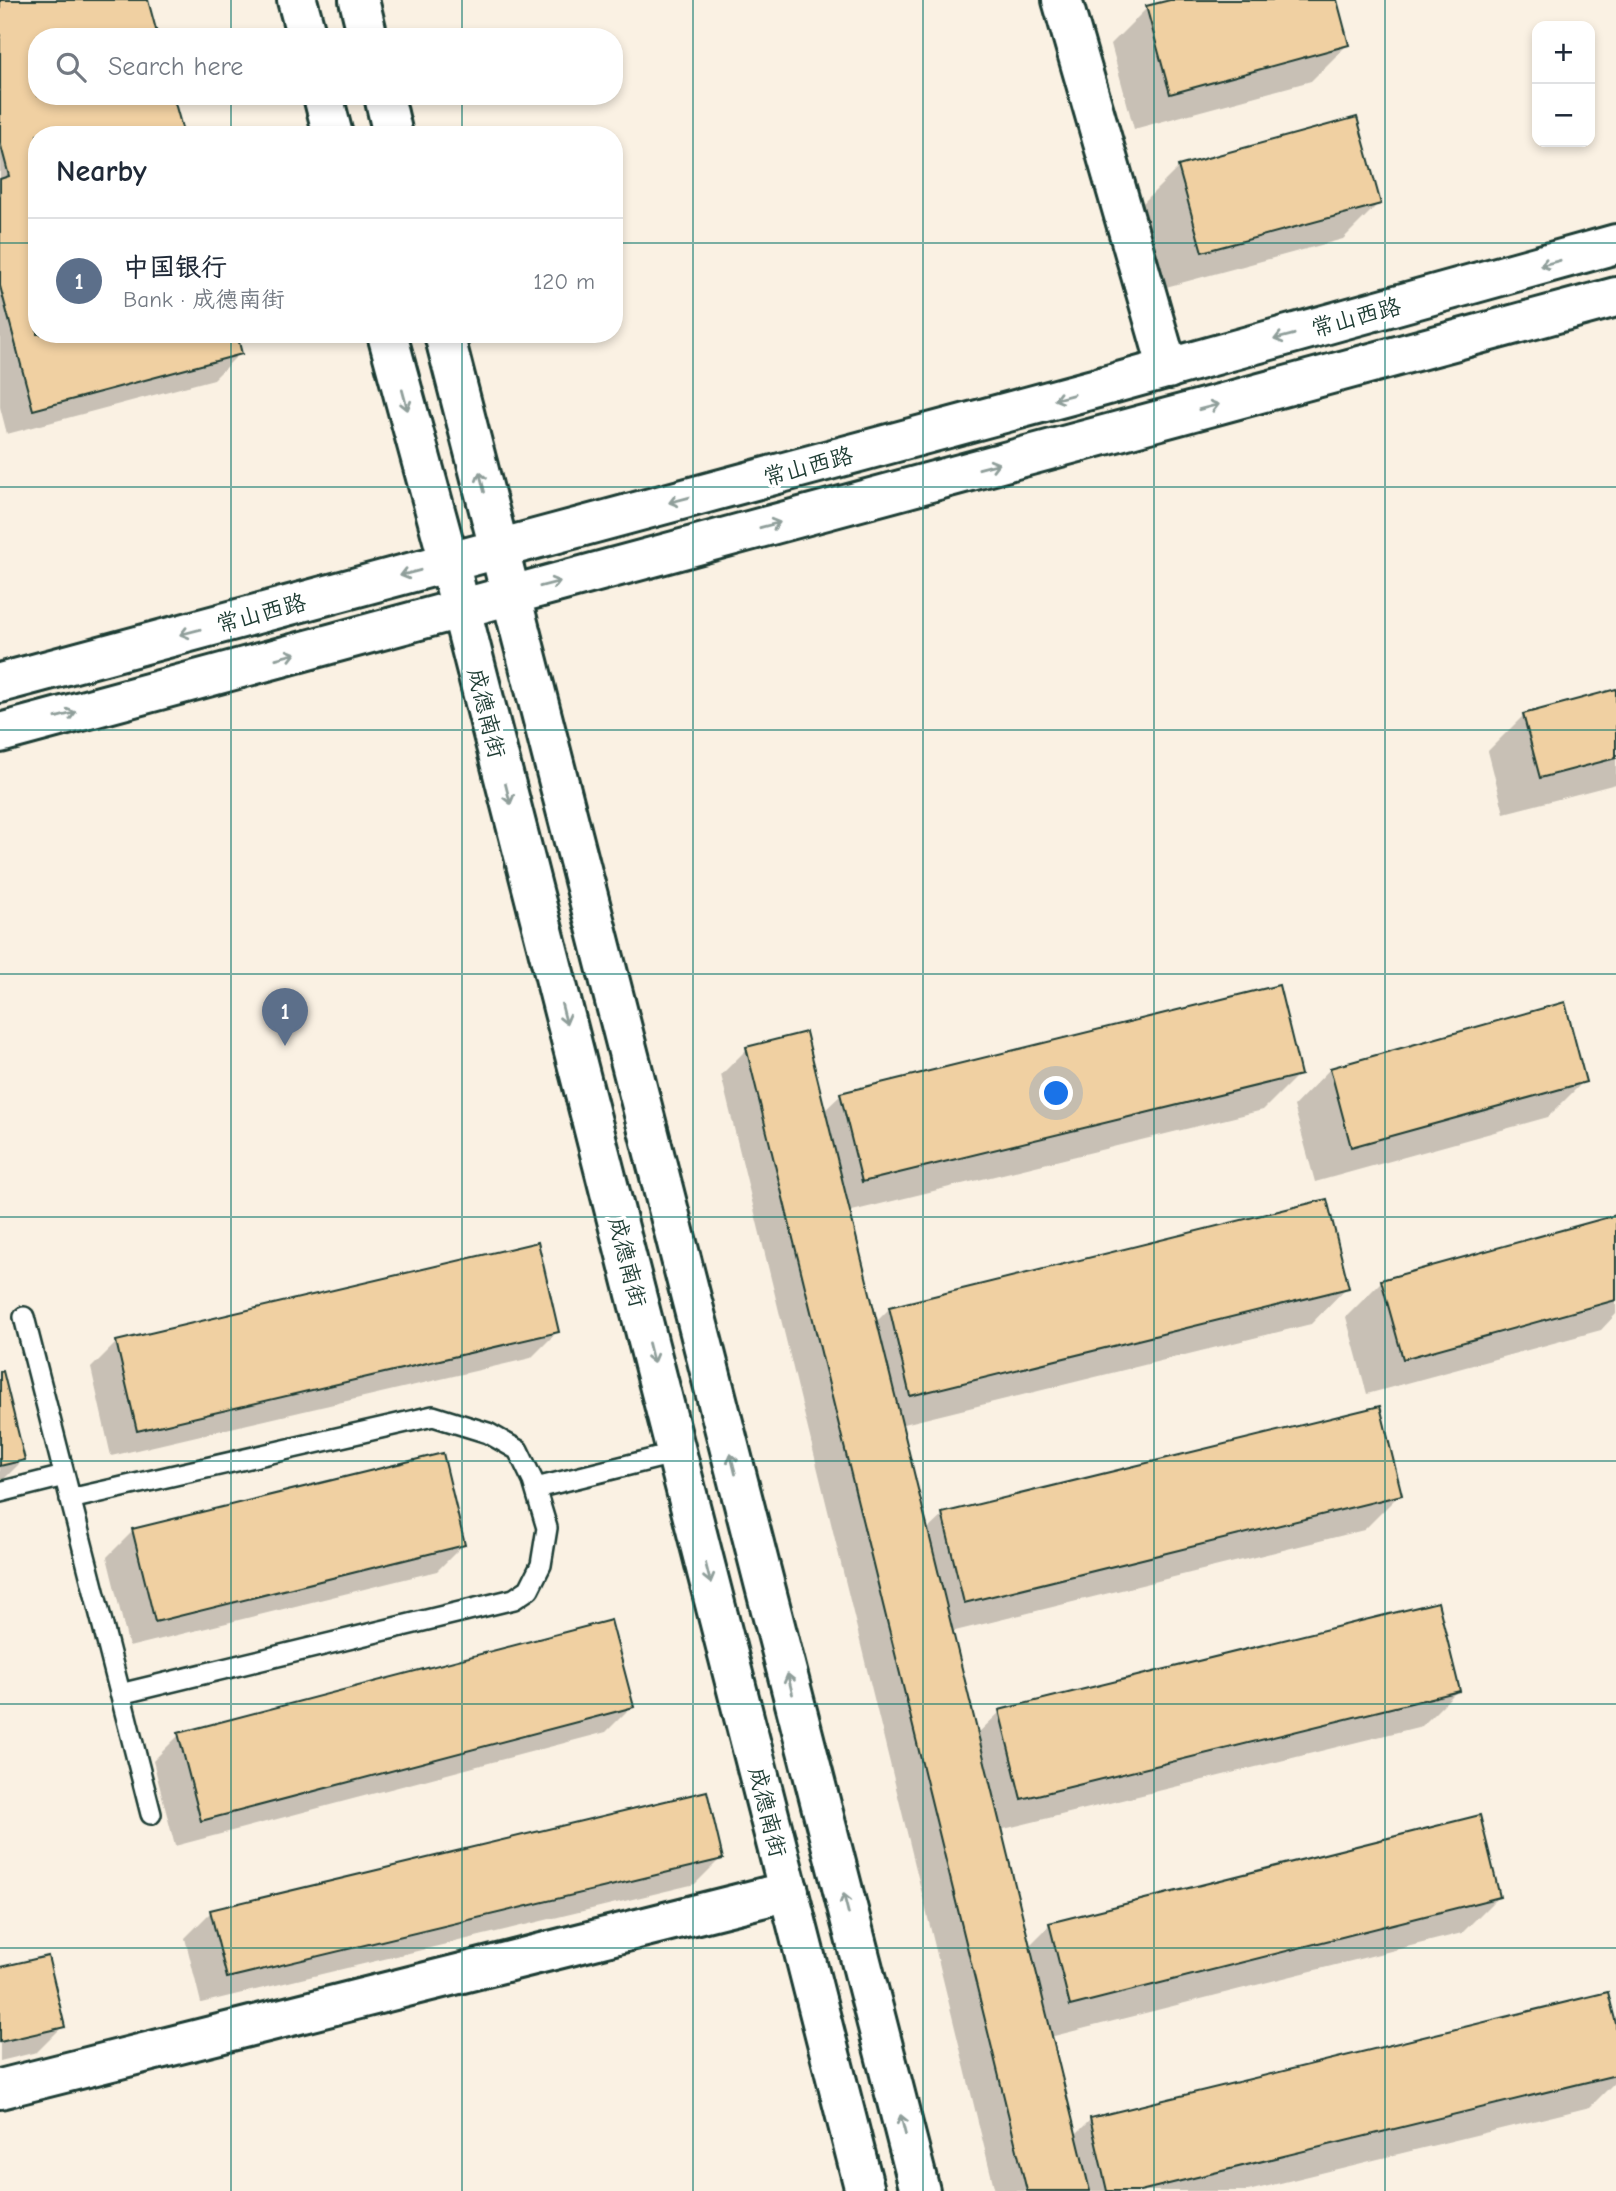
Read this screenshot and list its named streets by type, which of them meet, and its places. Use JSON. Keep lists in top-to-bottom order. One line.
{"streets":{"main road":["常山西路","成德南街"]},"crossings":[["常山西路","成德南街"]],"page":{"map_buttons":["+","−"],"search":"Search here","heading":"Nearby","list":[{"mark":"1","name":"中国银行","note":"Bank · 成德南街","value":"120 m"}],"pins":"1"}}
